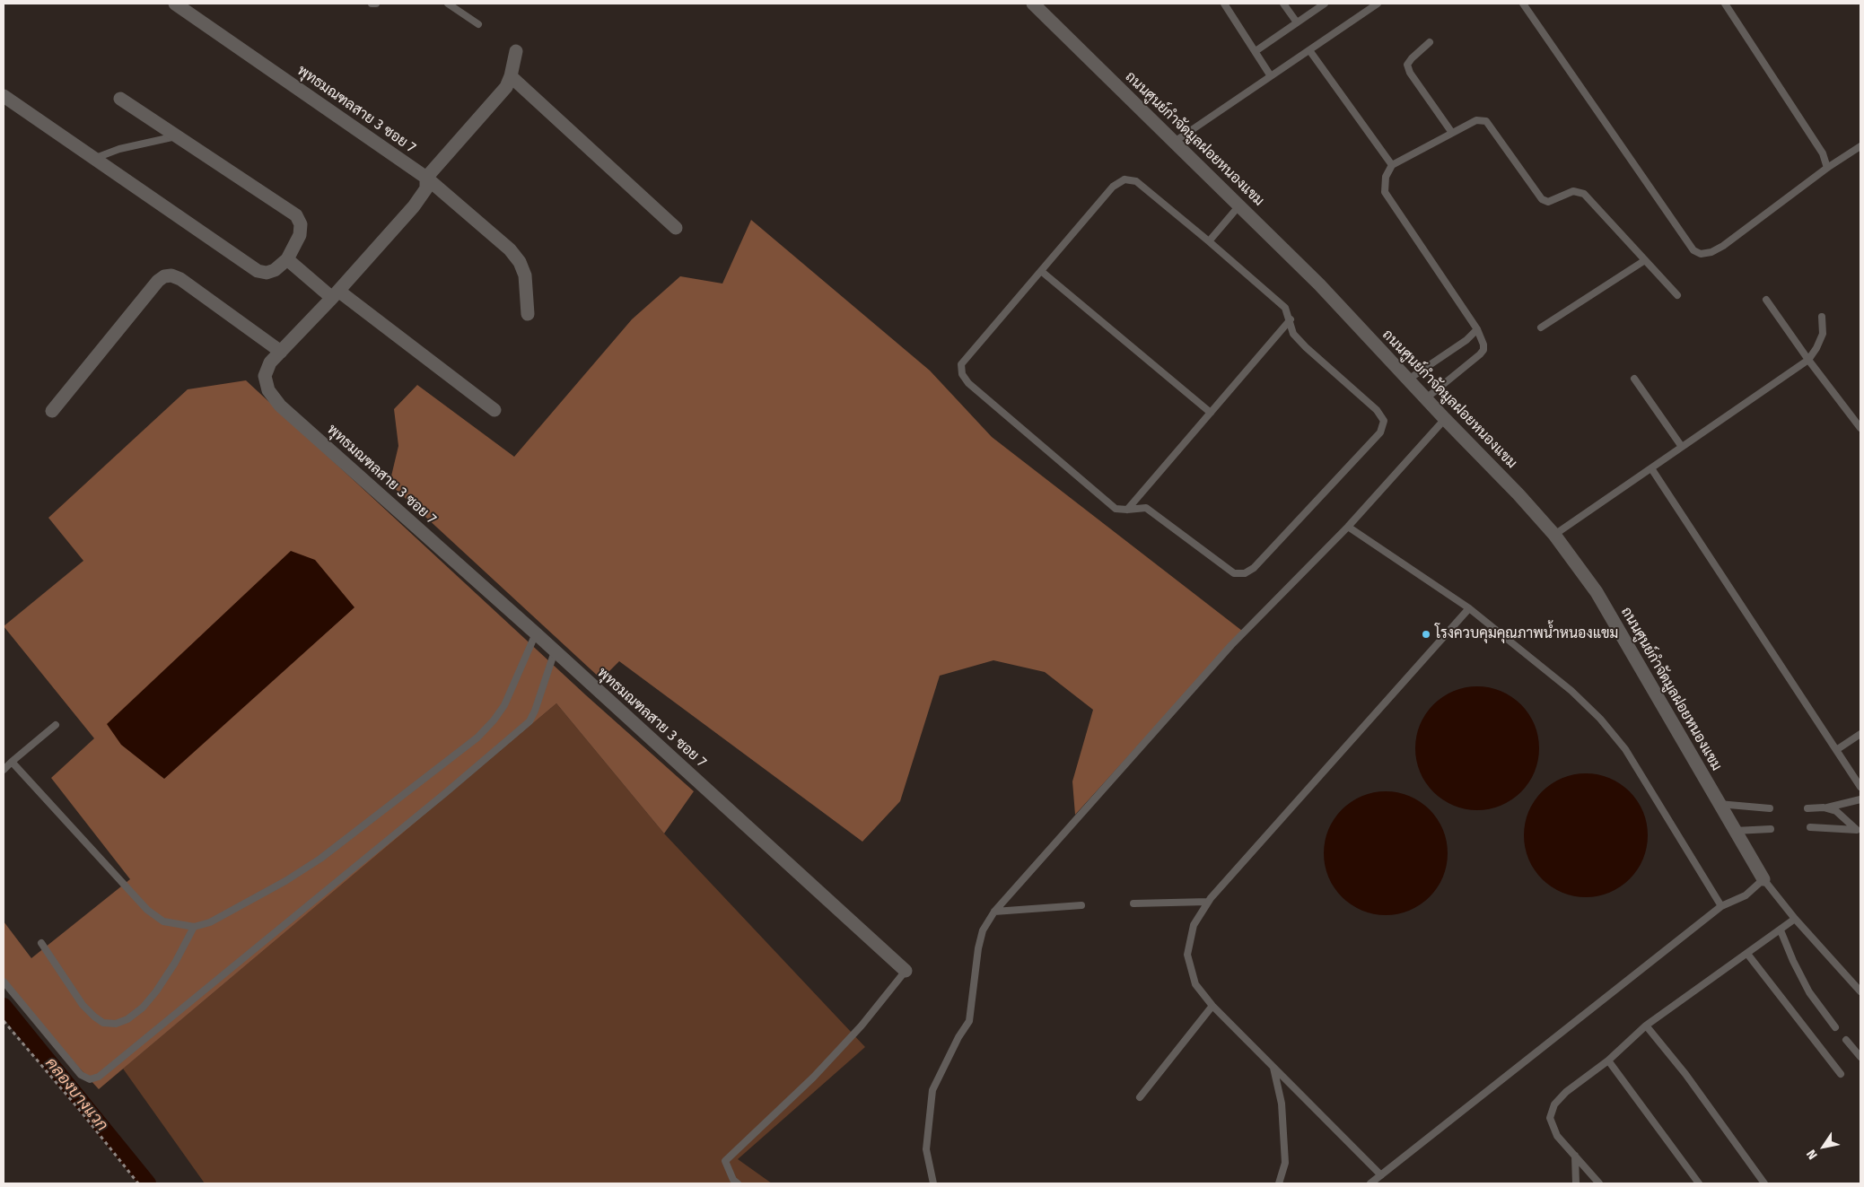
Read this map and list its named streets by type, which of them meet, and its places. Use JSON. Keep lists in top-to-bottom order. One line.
{"streets":{"street":["พุทธมณฑลสาย 3 ซอย 7","ถนนศูนย์กำจัดมูลฝอยหนองแขม"]},"water":["คลองบางแวก"],"places":["โรงควบคุมคุณภาพน้ำหนองแขม"],"north":"bottom left"}
